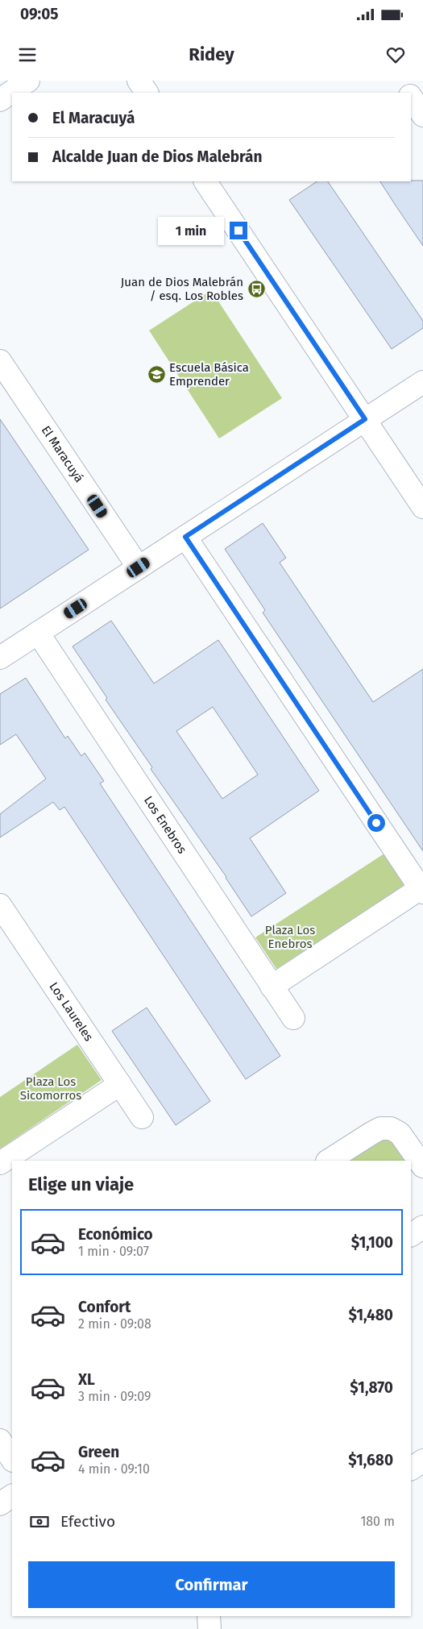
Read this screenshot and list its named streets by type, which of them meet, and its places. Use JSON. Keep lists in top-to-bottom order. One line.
{"streets":{"street":["El Maracuyá","Los Enebros","Los Laureles"]},"parks":["Plaza Los Enebros","Plaza Los Sicomorros"],"places":{"bus stop":["Juan de Dios Malebrán / esq. Los Robles"],"school or university":["Escuela Básica Emprender"]},"page":{"status":"09:05","header":"Ridey","banner":["El Maracuyá","Alcalde Juan de Dios Malebrán"],"bubble":"1 min","heading":"Elige un viaje","list":[{"name":"Económico","note":"1 min · 09:07","value":"$1,100"},{"name":"Confort","note":"2 min · 09:08","value":"$1,480"},{"name":"XL","note":"3 min · 09:09","value":"$1,870"},{"name":"Green","note":"4 min · 09:10","value":"$1,680"}],"pay":["Efectivo","180 m"],"buttons":"Confirmar"}}
